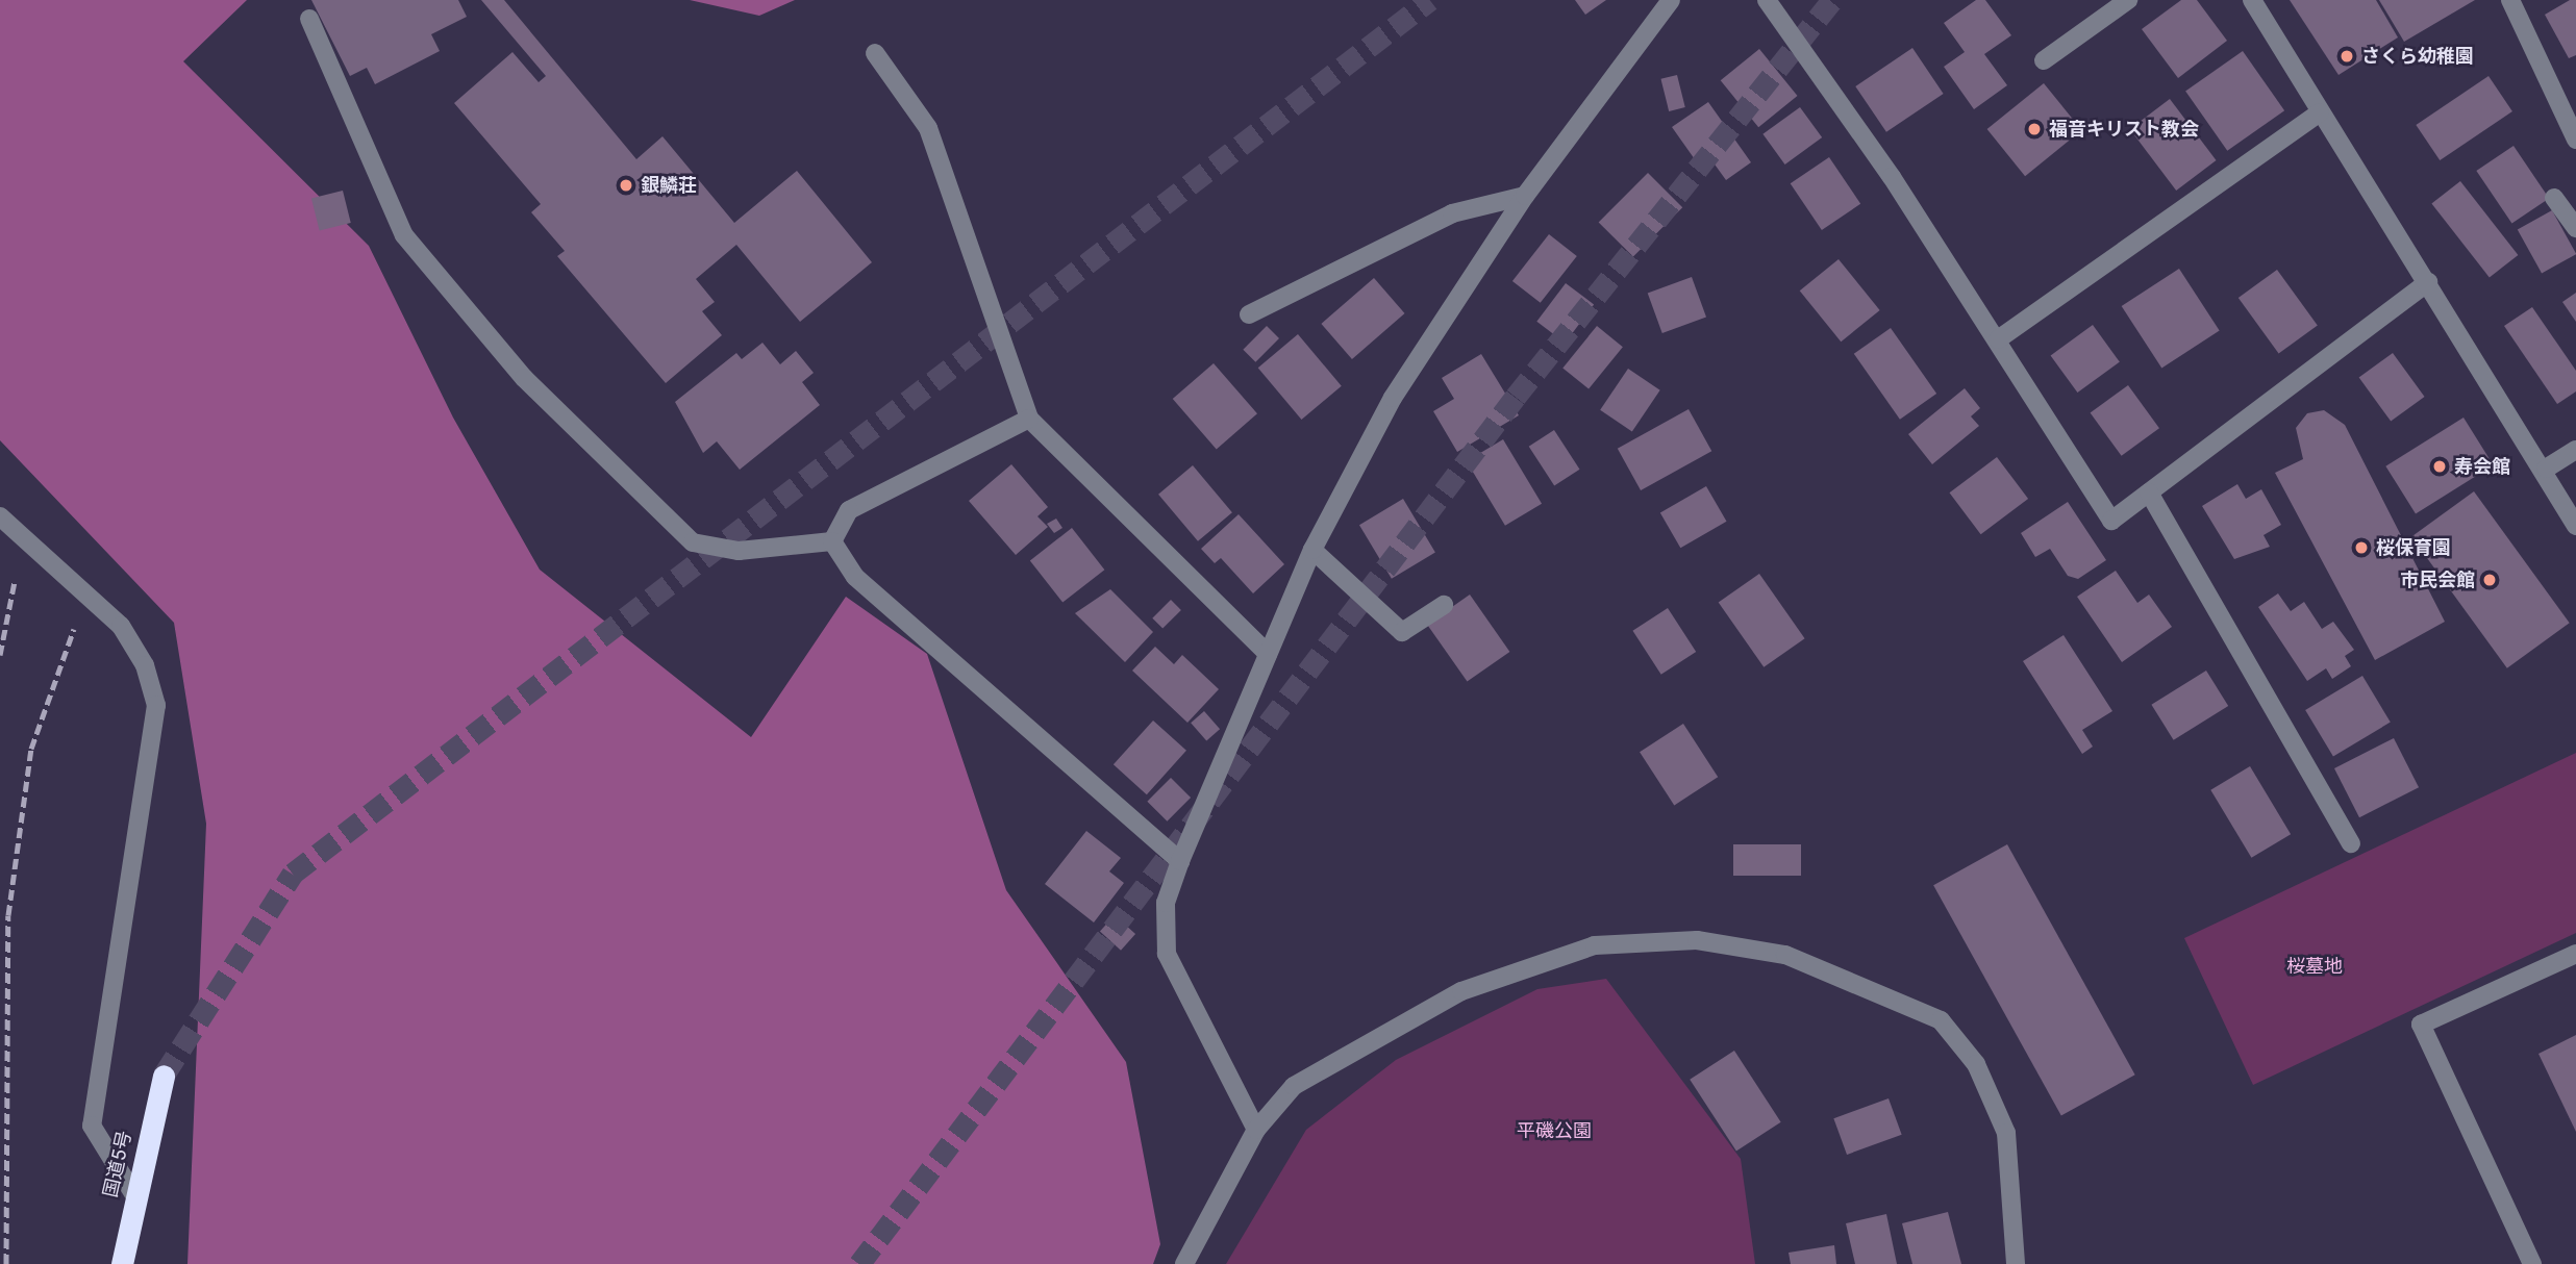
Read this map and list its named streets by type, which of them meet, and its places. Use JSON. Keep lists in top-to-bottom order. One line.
{"streets":{"highway":["国道5号"]},"parks":["桜墓地","平磯公園"],"places":["さくら幼稚園","福音キリスト教会","銀鱗荘","寿会館","桜保育園","市民会館"]}
